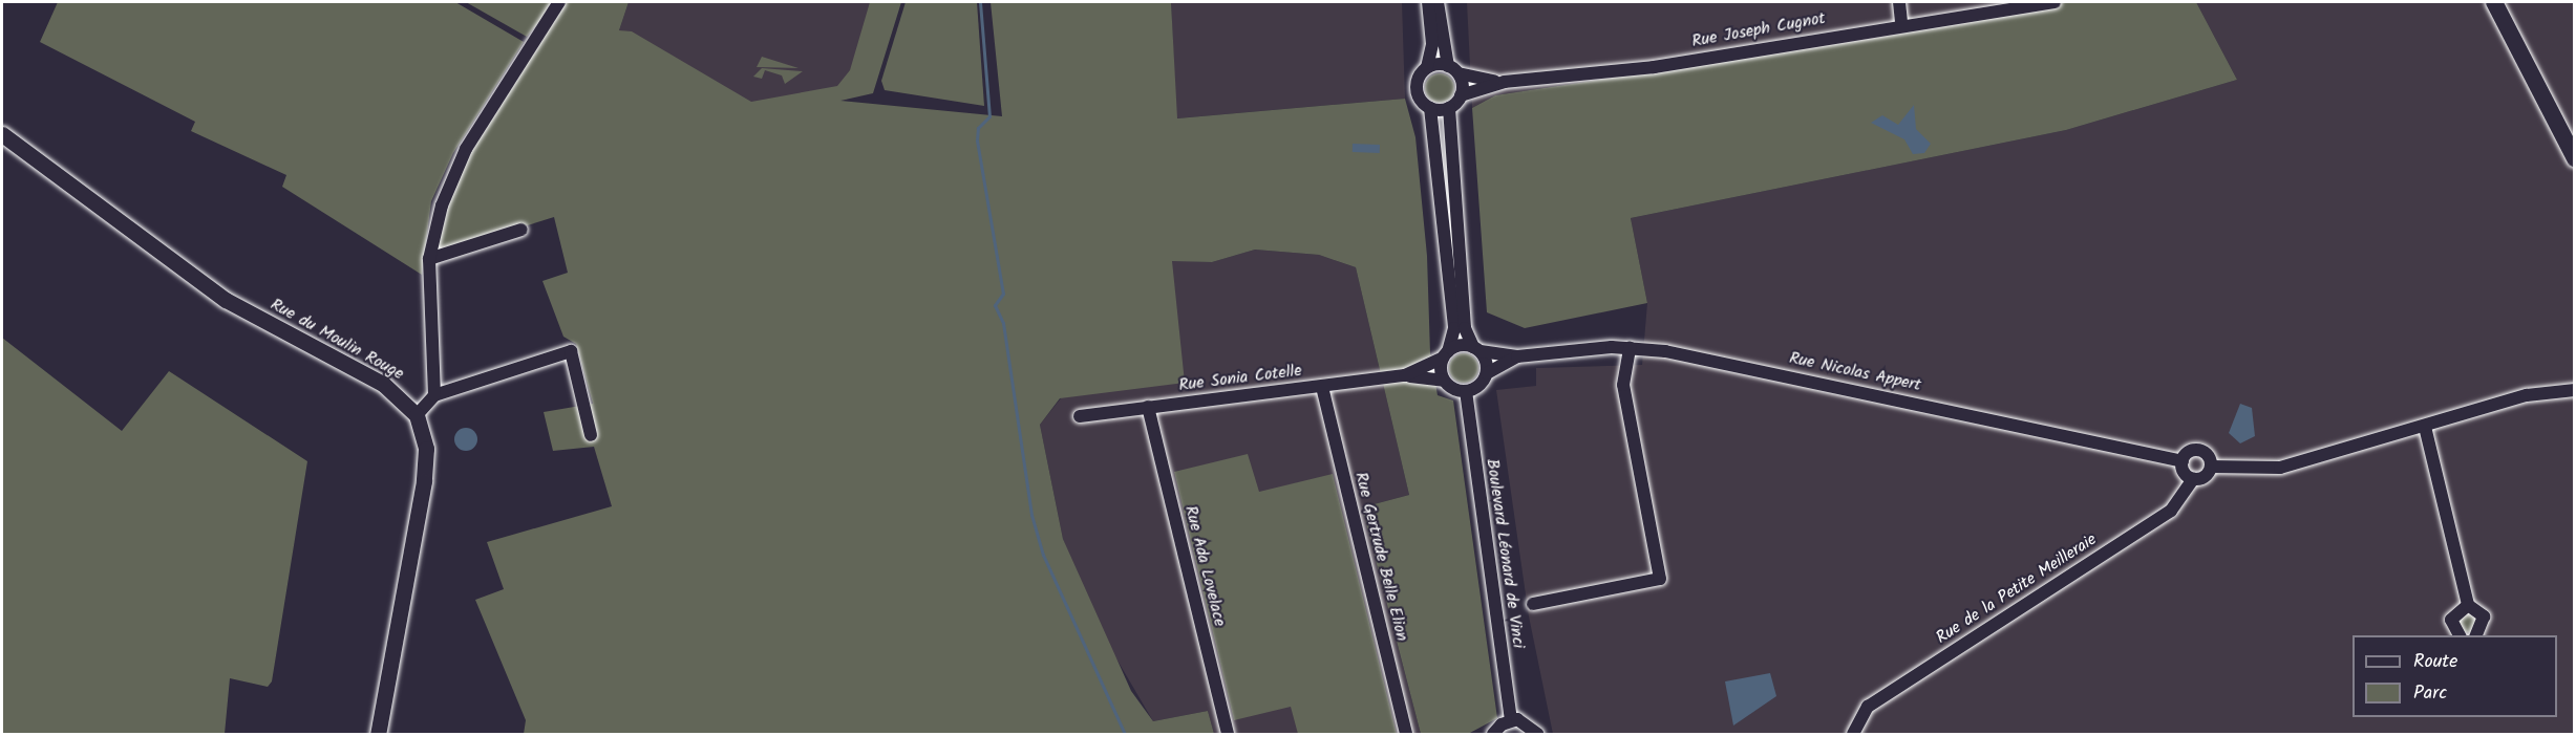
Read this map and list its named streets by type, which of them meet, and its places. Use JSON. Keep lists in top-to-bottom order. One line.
{"streets":{"street":["Rue Joseph Cugnot","Rue du Moulin Rouge","Rue Nicolas Appert","Rue Sonia Cotelle","Boulevard Léonard de Vinci","Rue Gertrude Belle Elion","Rue Ada Lovelace","Rue de la Petite Meilleraie"]},"crossings":[["Rue Nicolas Appert","Rue de la Petite Meilleraie"],["Rue Sonia Cotelle","Rue Gertrude Belle Elion"],["Rue Sonia Cotelle","Rue Ada Lovelace"]],"legend":["Route","Parc"]}
